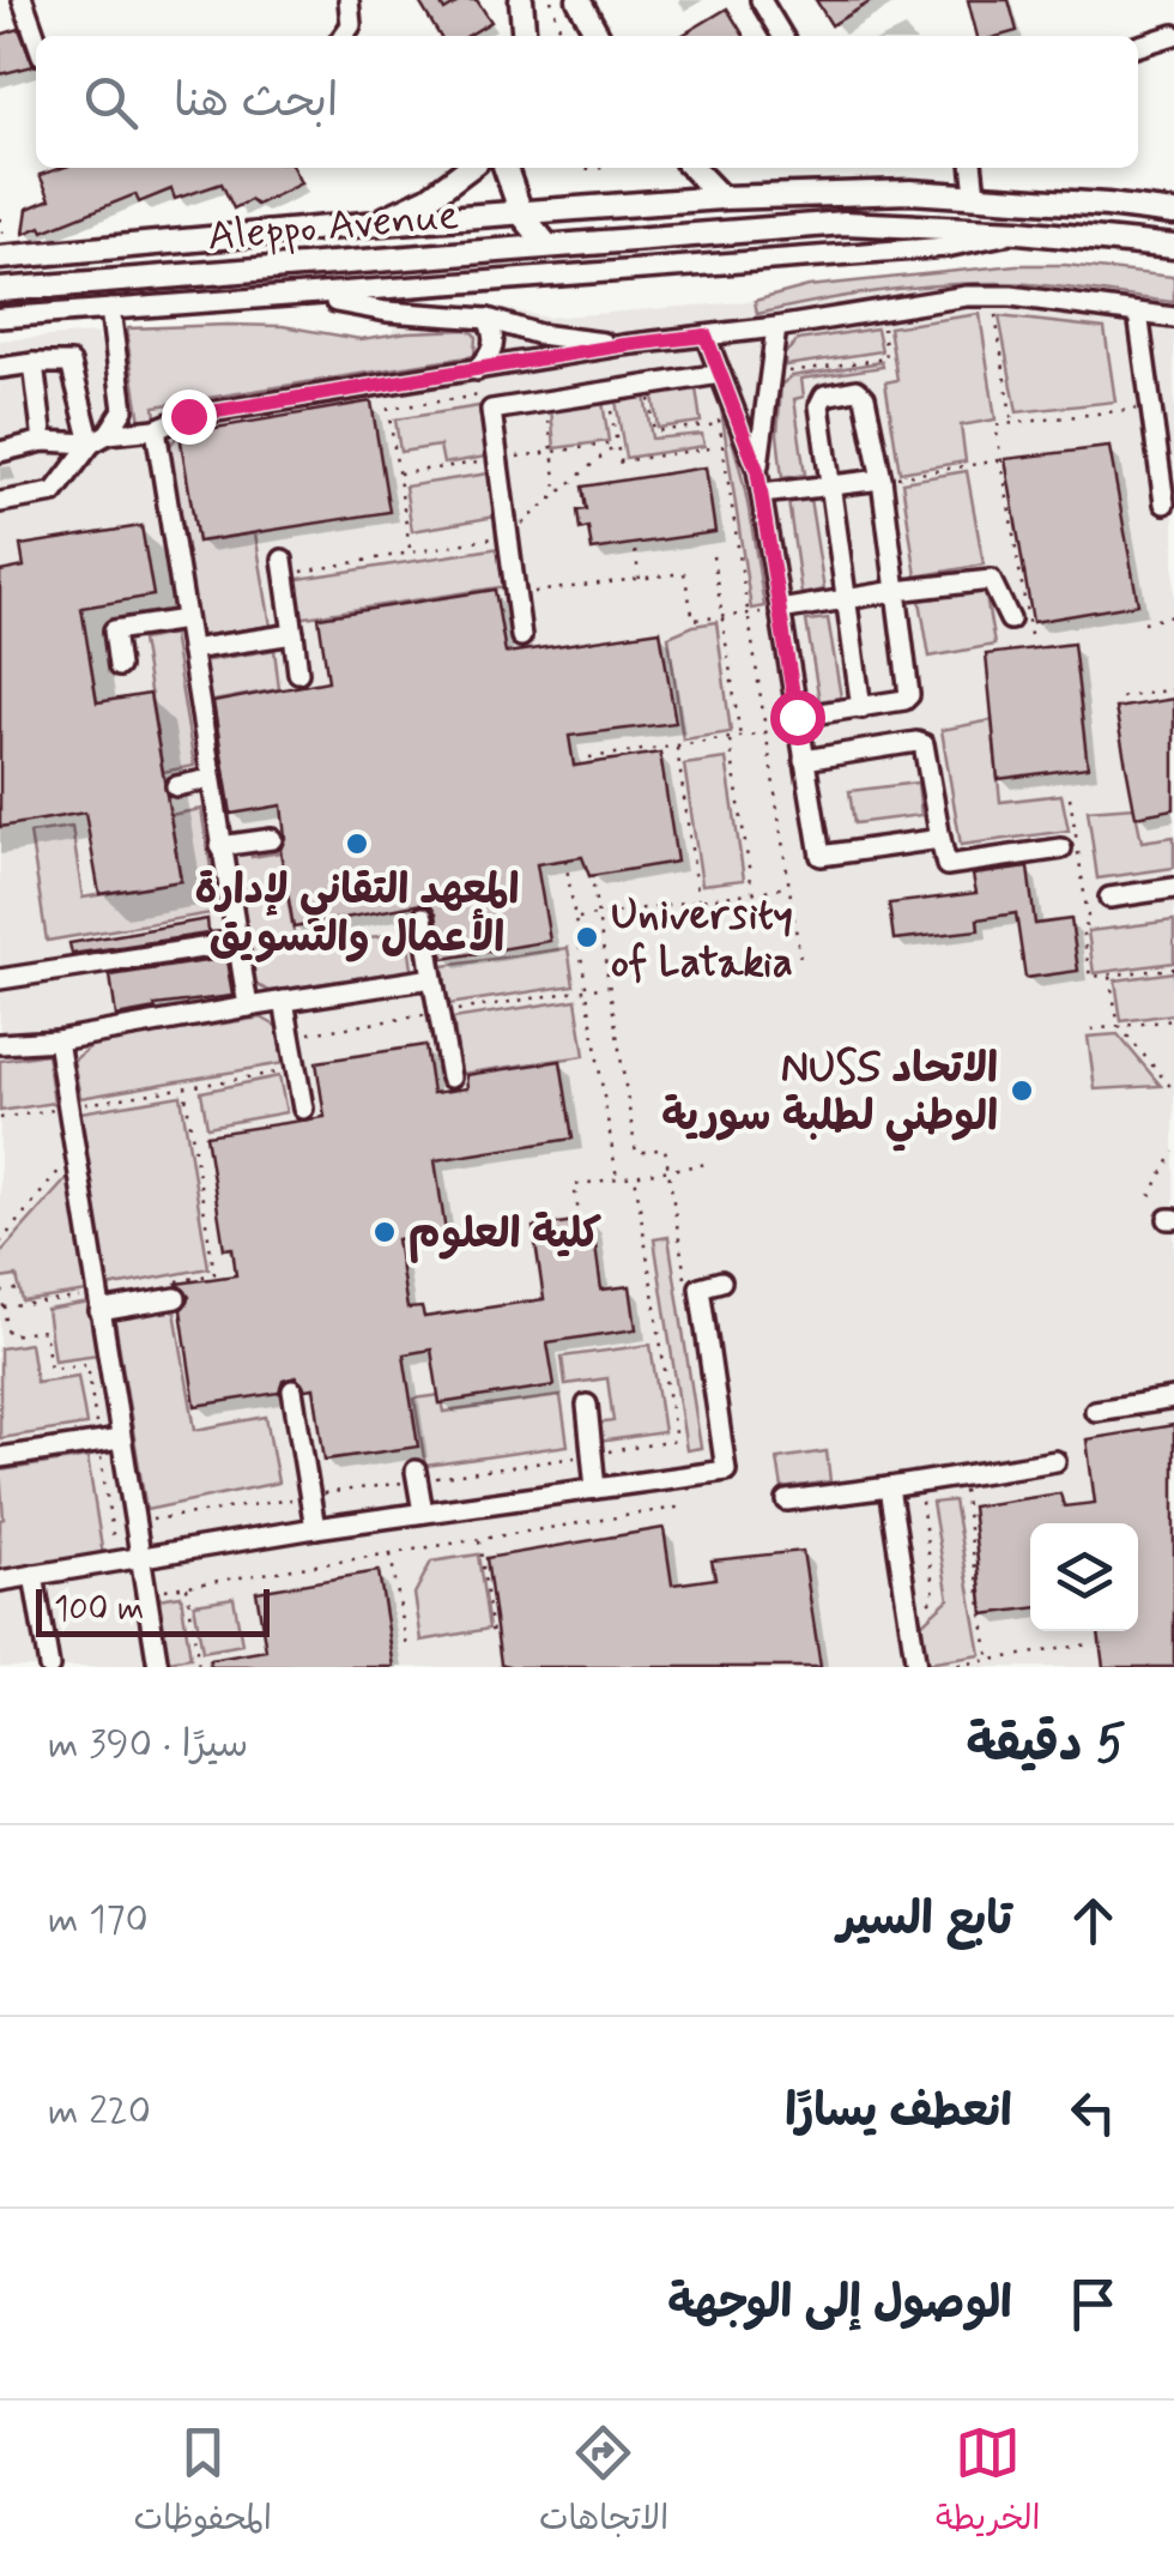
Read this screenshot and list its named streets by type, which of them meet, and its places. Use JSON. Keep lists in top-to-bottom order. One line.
{"streets":{"main road":["Aleppo Avenue"]},"places":["المعهد التقاني لإدارة الأعمال والتسويق","University of Latakia","NUSS الاتحاد الوطني لطلبة سورية","كلية العلوم"],"scale_bar":"100 m","page":{"search":"ابحث هنا","scale":"100 m","heading":["5 دقيقة","سيرًا · 390 m"],"list":[["تابع السير","170 m"],["انعطف يسارًا","220 m"],"الوصول إلى الوجهة"],"nav":["الخريطة","الاتجاهات","المحفوظات"]}}
